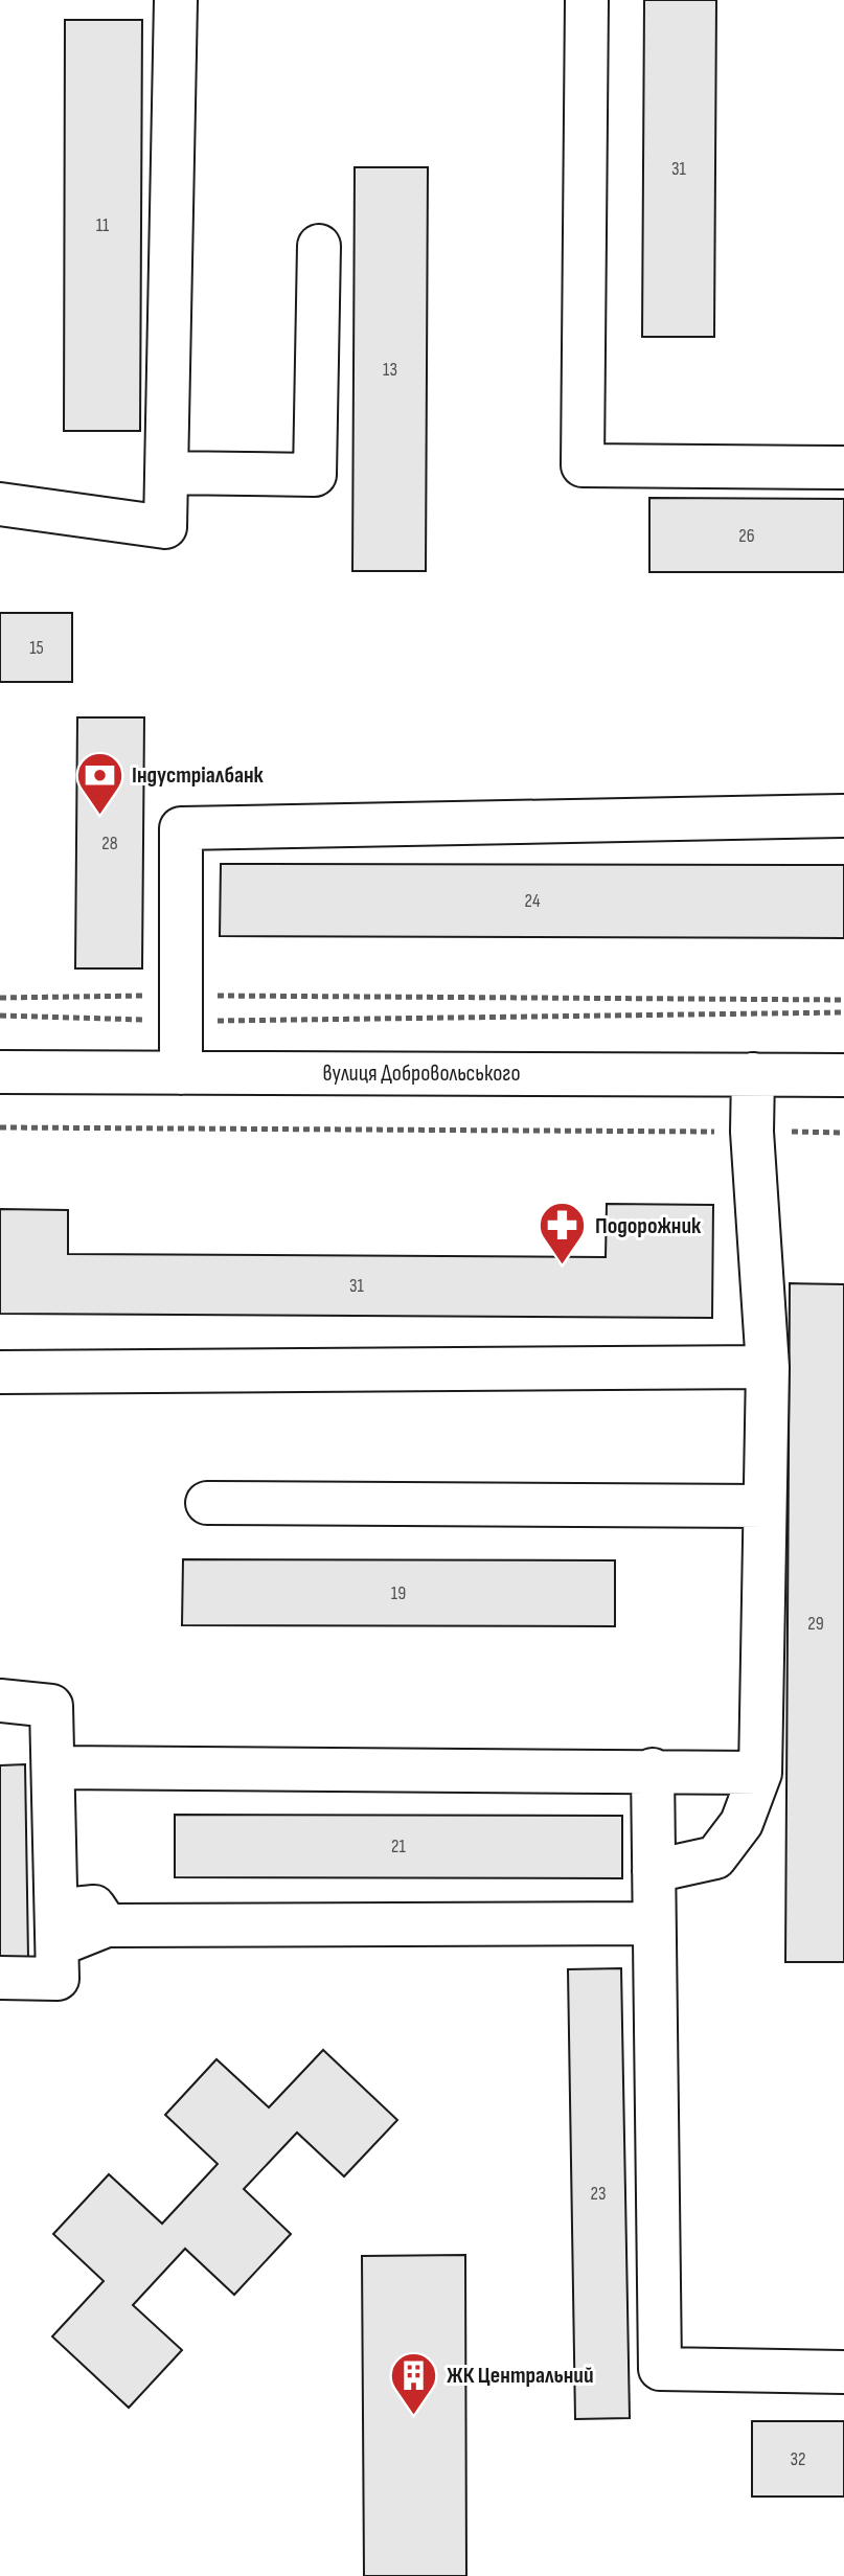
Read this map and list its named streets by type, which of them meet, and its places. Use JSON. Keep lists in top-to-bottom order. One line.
{"streets":{"street":["вулиця Добровольського"]},"places":{"bank":["Індустріалбанк"],"pharmacy":["Подорожник"],"building":["ЖК Центральний"]},"house_numbers":["31","11","13","26","15","28","24","31","19","29","21","23","32"]}
